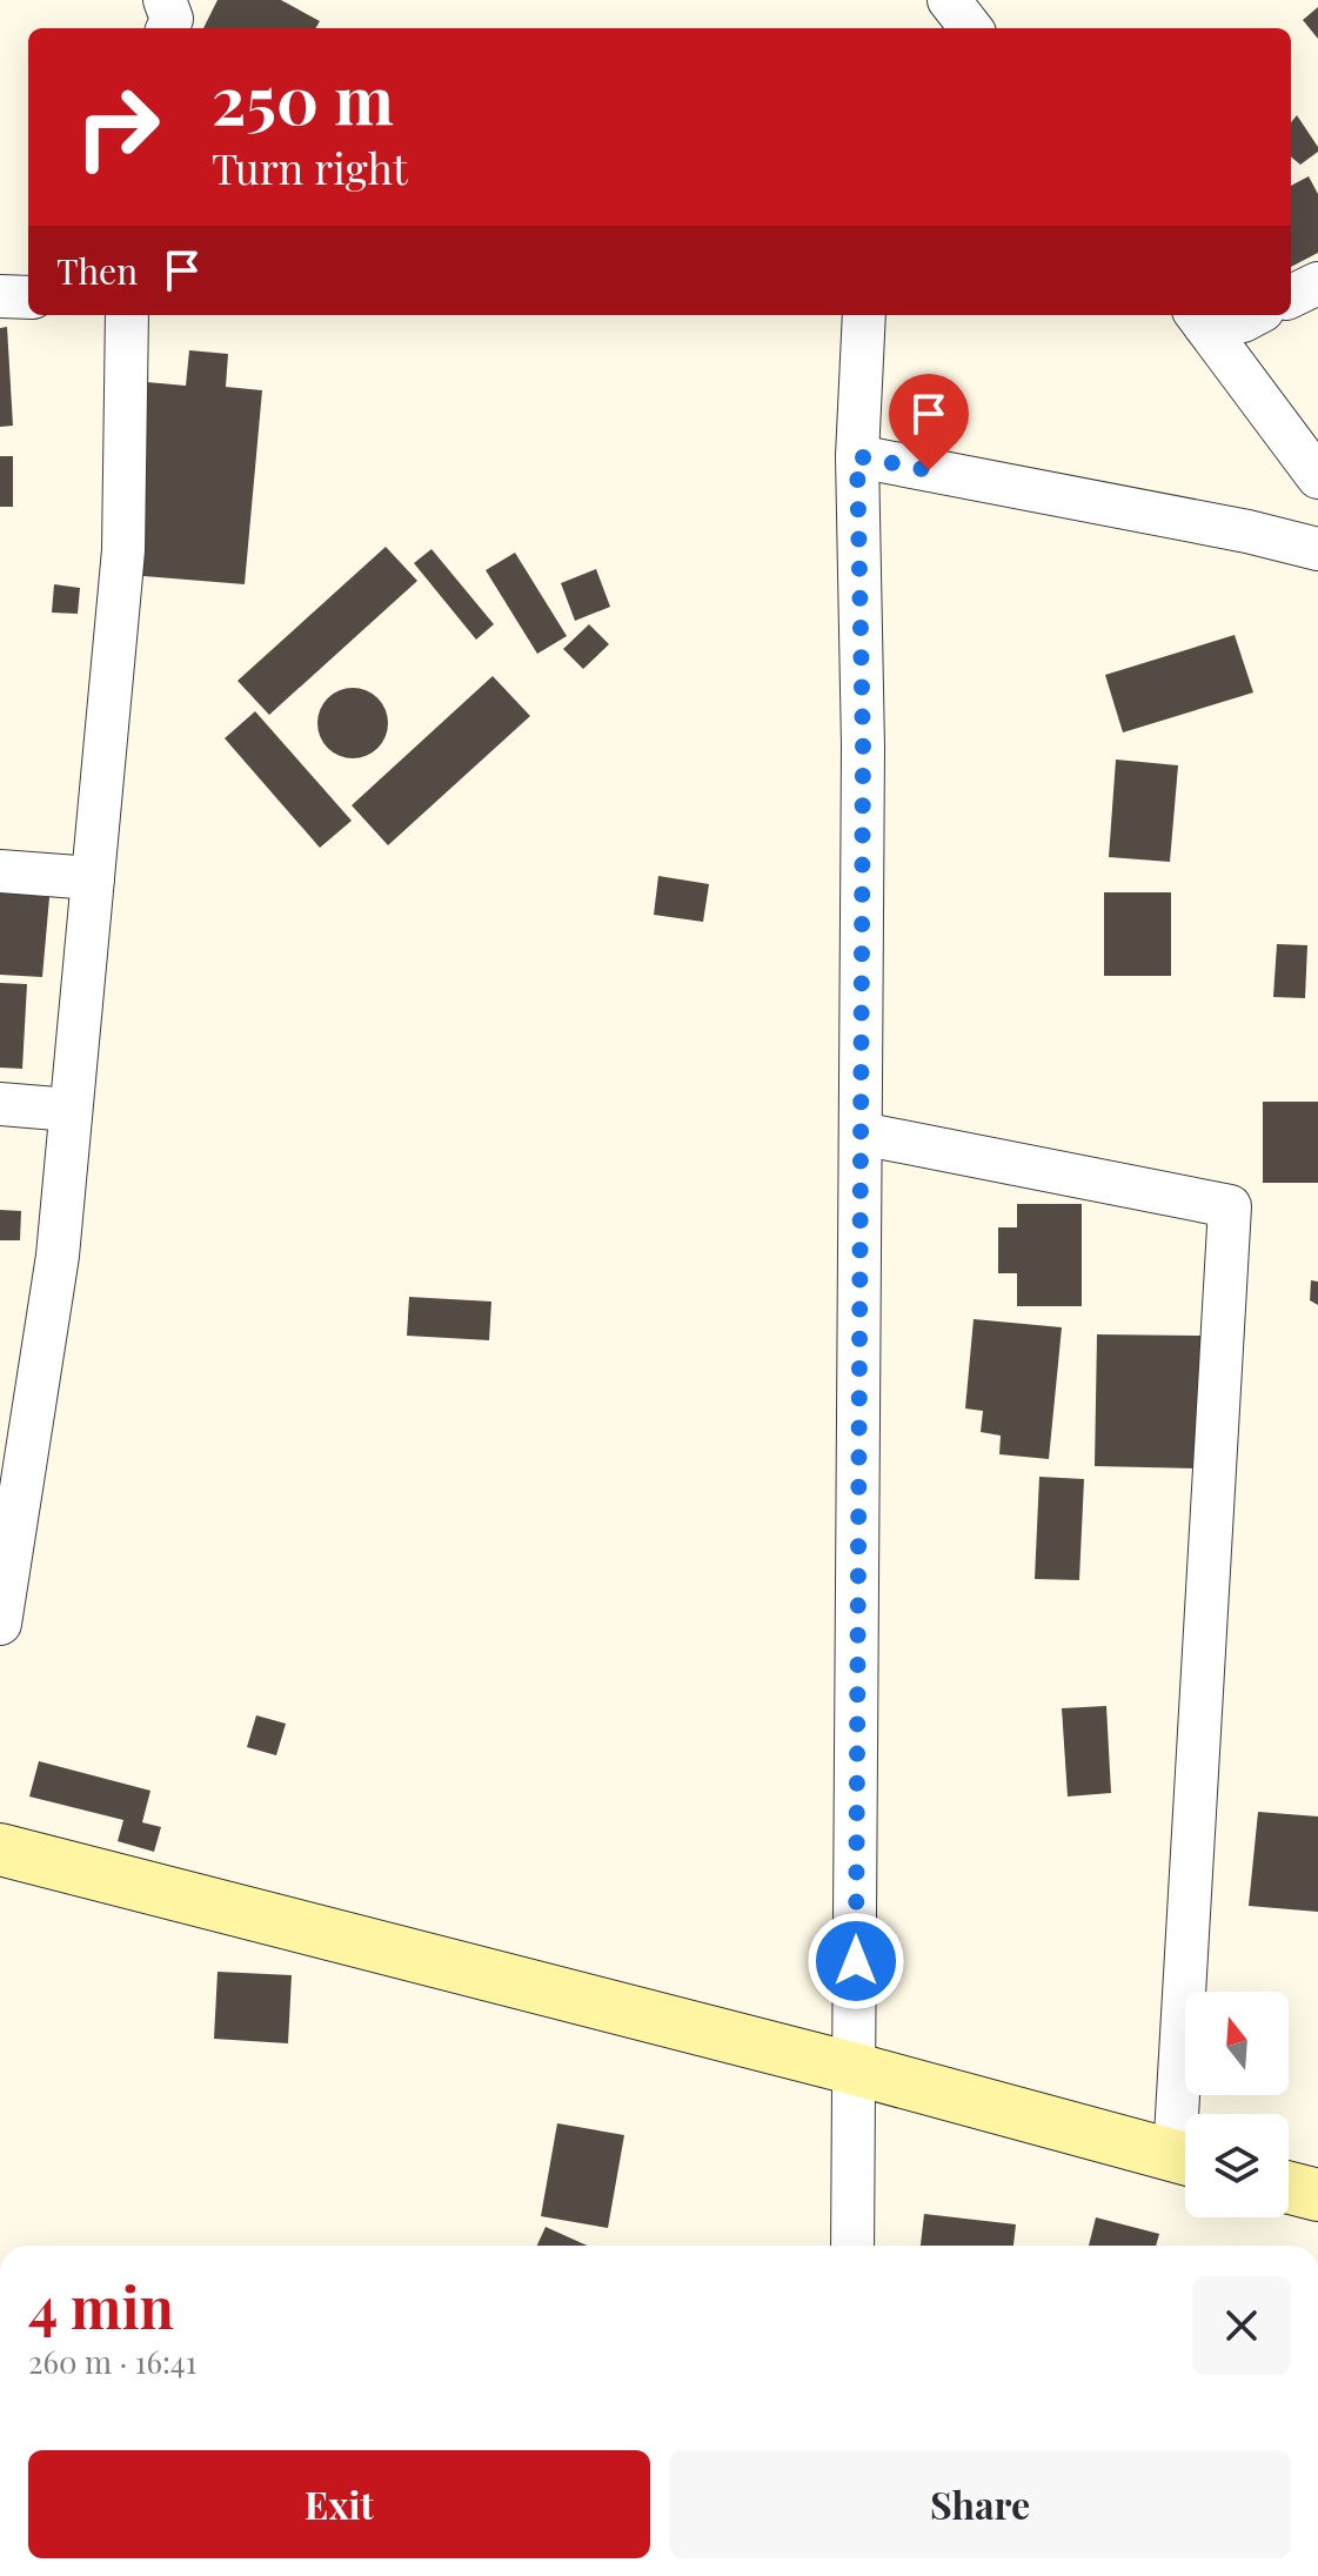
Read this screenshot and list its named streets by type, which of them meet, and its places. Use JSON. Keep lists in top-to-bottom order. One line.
{"north":"top","page":{"turn":["250 m","Turn right"],"then":"Then","heading":["4 min","260 m · 16:41"],"buttons":["Exit","Share"]}}
